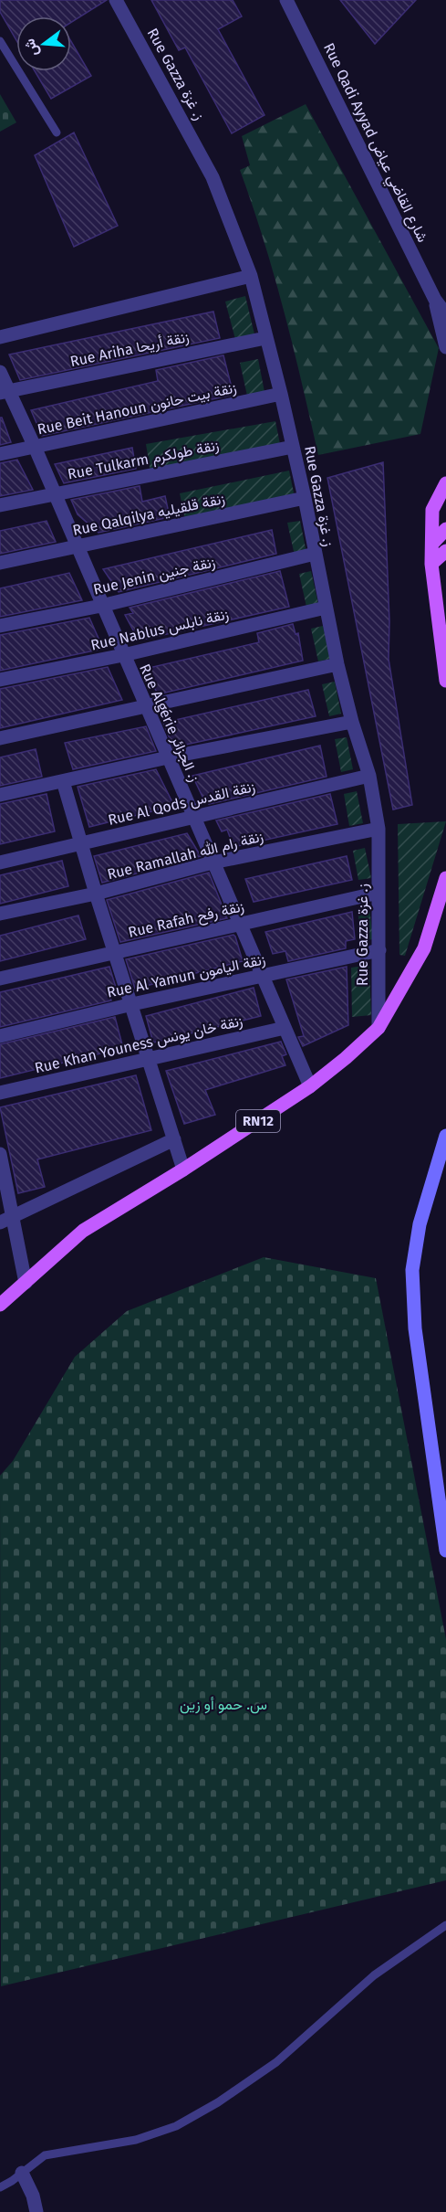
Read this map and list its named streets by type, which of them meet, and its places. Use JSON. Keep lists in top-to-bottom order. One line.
{"streets":{"main road":["RN12"],"street":["Rue Gazza ز. غزة","Rue Qadi Ayyad شارع القاضي عياض","Rue Ariha زنقة أريحا","Rue Beit Hanoun زنقة بيت حانون","Rue Tulkarm زنقة طولكرم","Rue Qalqilya زنقة قلقيليه","Rue Jenin زنقة جنين","Rue Nablus زنقة نابلس","Rue Algérie ز. الجزائر","Rue Al Qods زنقة القدس","Rue Ramallah زنقة رام الله","Rue Rafah زنقة رفح","Rue Al Yamun زنقة اليامون","Rue Khan Youness زنقة خان يونس"]},"crossings":[["Rue Gazza ز. غزة","Rue Ariha زنقة أريحا"],["Rue Gazza ز. غزة","Rue Beit Hanoun زنقة بيت حانون"],["Rue Gazza ز. غزة","Rue Tulkarm زنقة طولكرم"],["Rue Gazza ز. غزة","Rue Qalqilya زنقة قلقيليه"],["Rue Gazza ز. غزة","Rue Jenin زنقة جنين"],["Rue Gazza ز. غزة","Rue Nablus زنقة نابلس"],["Rue Gazza ز. غزة","Rue Al Qods زنقة القدس"],["Rue Gazza ز. غزة","Rue Ramallah زنقة رام الله"],["Rue Gazza ز. غزة","Rue Rafah زنقة رفح"],["Rue Gazza ز. غزة","Rue Al Yamun زنقة اليامون"],["Rue Gazza ز. غزة","RN12"],["Rue Ariha زنقة أريحا","Rue Algérie ز. الجزائر"],["Rue Beit Hanoun زنقة بيت حانون","Rue Algérie ز. الجزائر"],["Rue Tulkarm زنقة طولكرم","Rue Algérie ز. الجزائر"],["Rue Qalqilya زنقة قلقيليه","Rue Algérie ز. الجزائر"],["Rue Jenin زنقة جنين","Rue Algérie ز. الجزائر"],["Rue Nablus زنقة نابلس","Rue Algérie ز. الجزائر"],["Rue Algérie ز. الجزائر","Rue Al Qods زنقة القدس"],["Rue Algérie ز. الجزائر","Rue Ramallah زنقة رام الله"],["Rue Algérie ز. الجزائر","Rue Rafah زنقة رفح"],["Rue Algérie ز. الجزائر","Rue Al Yamun زنقة اليامون"],["Rue Algérie ز. الجزائر","Rue Khan Youness زنقة خان يونس"],["Rue Algérie ز. الجزائر","RN12"]],"parks":["س. حمو أو زين"],"north":"left"}
